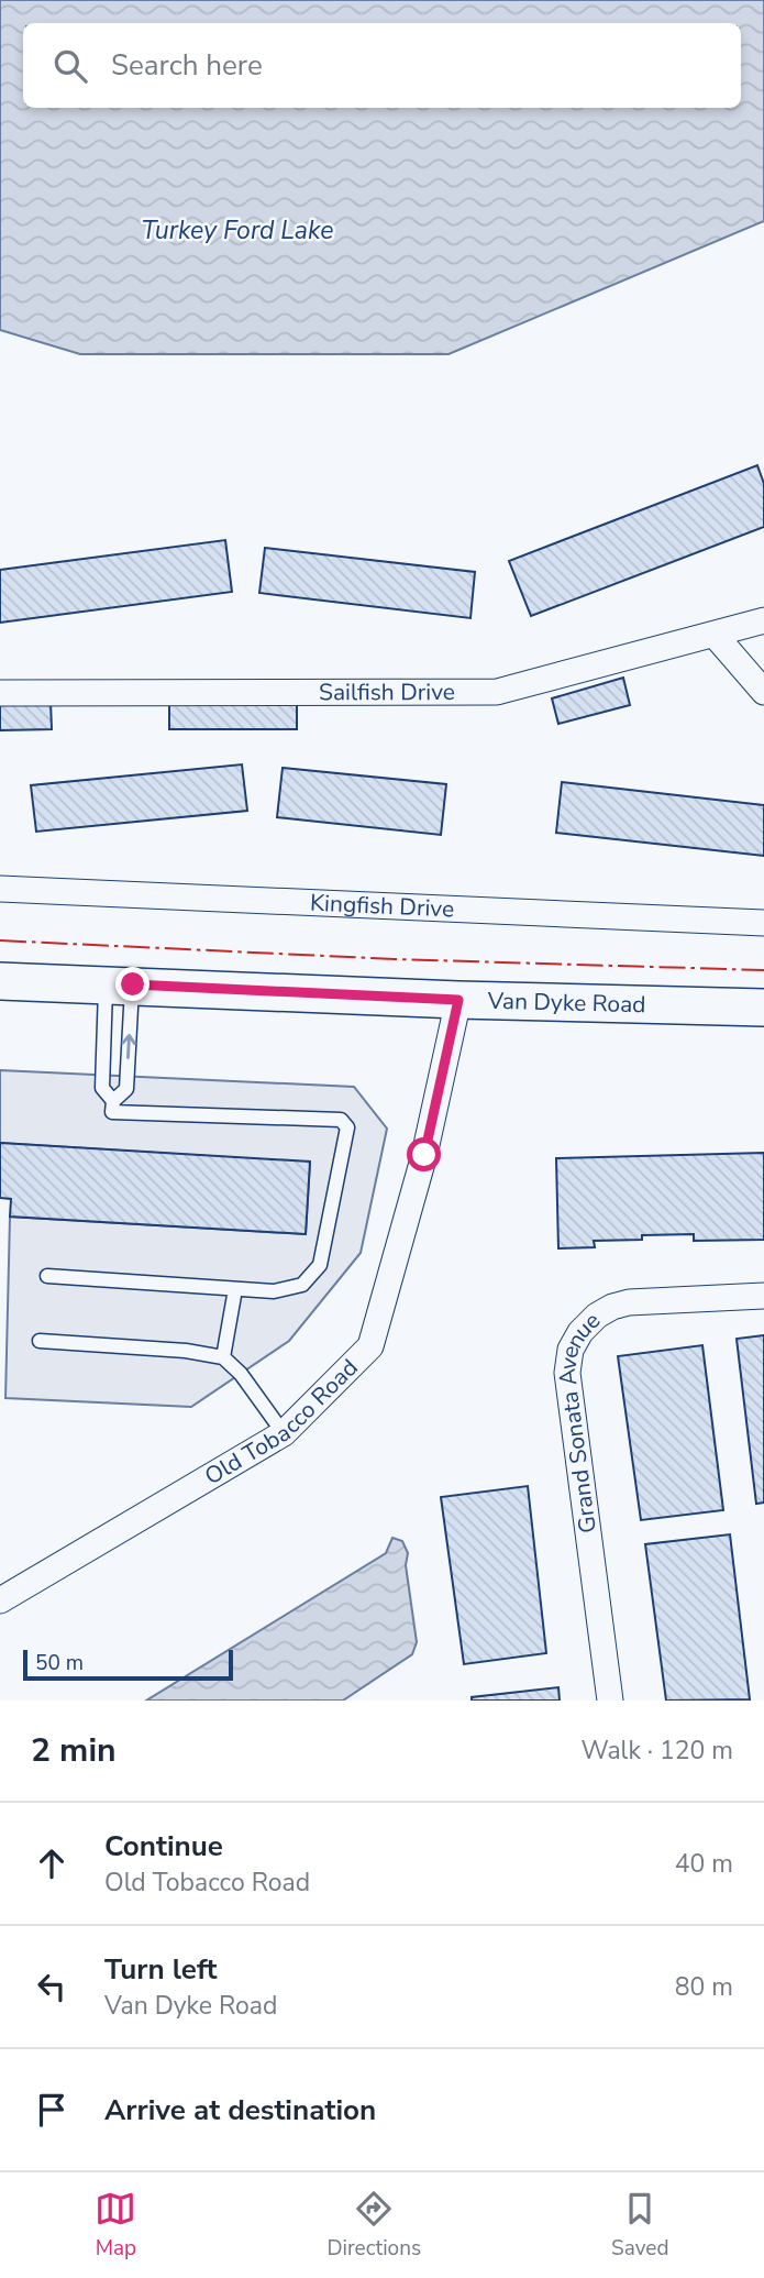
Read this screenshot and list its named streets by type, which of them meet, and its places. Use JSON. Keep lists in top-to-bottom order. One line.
{"streets":{"main road":["Van Dyke Road"],"street":["Sailfish Drive","Kingfish Drive","Old Tobacco Road","Grand Sonata Avenue"]},"crossings":[["Van Dyke Road","Old Tobacco Road"]],"water":["Turkey Ford Lake"],"scale_bar":"50 m","page":{"search":"Search here","scale":"50 m","heading":["2 min","Walk · 120 m"],"list":[["Continue","Old Tobacco Road","40 m"],["Turn left","Van Dyke Road","80 m"],"Arrive at destination"],"nav":["Map","Directions","Saved"]}}
